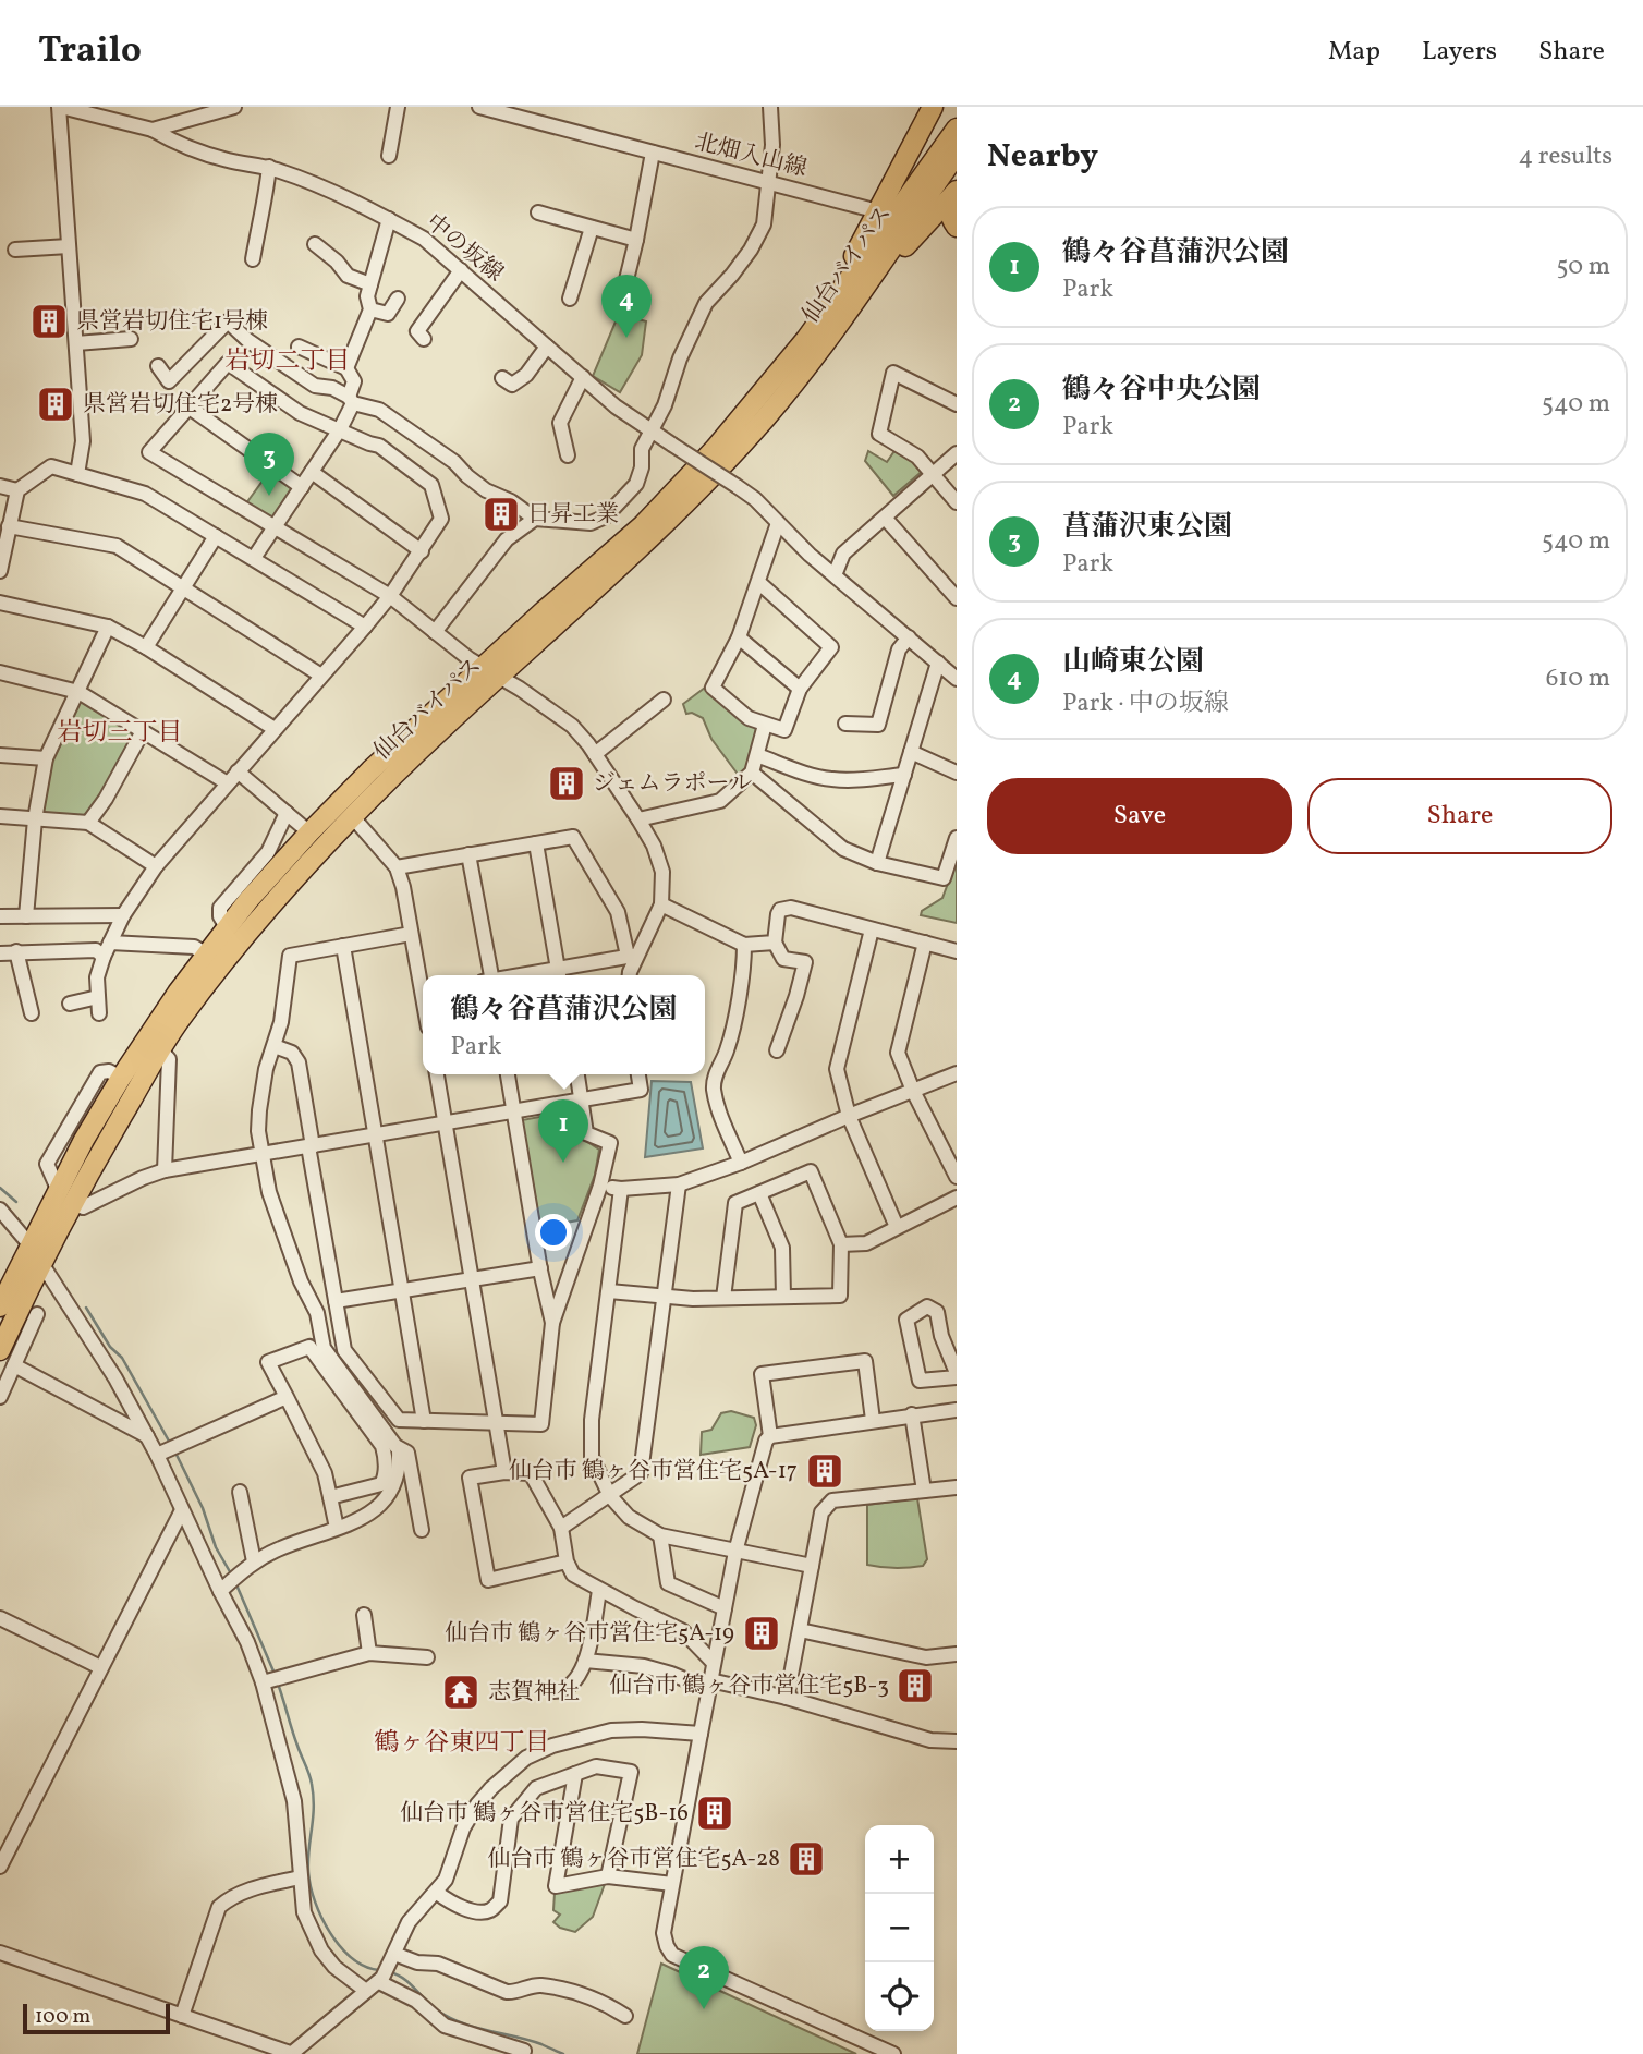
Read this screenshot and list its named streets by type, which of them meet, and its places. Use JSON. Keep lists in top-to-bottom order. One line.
{"streets":{"highway":["仙台バイパス"],"street":["北畑入山線","中の坂線"]},"districts":["岩切二丁目","岩切三丁目","鶴ヶ谷東四丁目"],"places":{"building":["県営岩切住宅1号棟","県営岩切住宅2号棟","日昇工業","ジェムラポール","仙台市 鶴ヶ谷市営住宅5A-17","仙台市 鶴ヶ谷市営住宅5A-19","仙台市 鶴ヶ谷市営住宅5B-3","仙台市 鶴ヶ谷市営住宅5B-16","仙台市 鶴ヶ谷市営住宅5A-28"],"temple":["志賀神社"]},"scale_bar":"100 m","page":{"header":"Trailo","nav":["Map","Layers","Share"],"heading":["Nearby","4 results"],"list":[{"mark":"1","name":"鶴々谷菖蒲沢公園","note":"Park","value":"50 m"},{"mark":"2","name":"鶴々谷中央公園","note":"Park","value":"540 m"},{"mark":"3","name":"菖蒲沢東公園","note":"Park","value":"540 m"},{"mark":"4","name":"山崎東公園","note":"Park · 中の坂線","value":"610 m"}],"pins":["4","3","1","2"],"buttons":["Save","Share"],"popup":["鶴々谷菖蒲沢公園","Park"],"map_buttons":["+","−"],"scale":"100 m"}}
